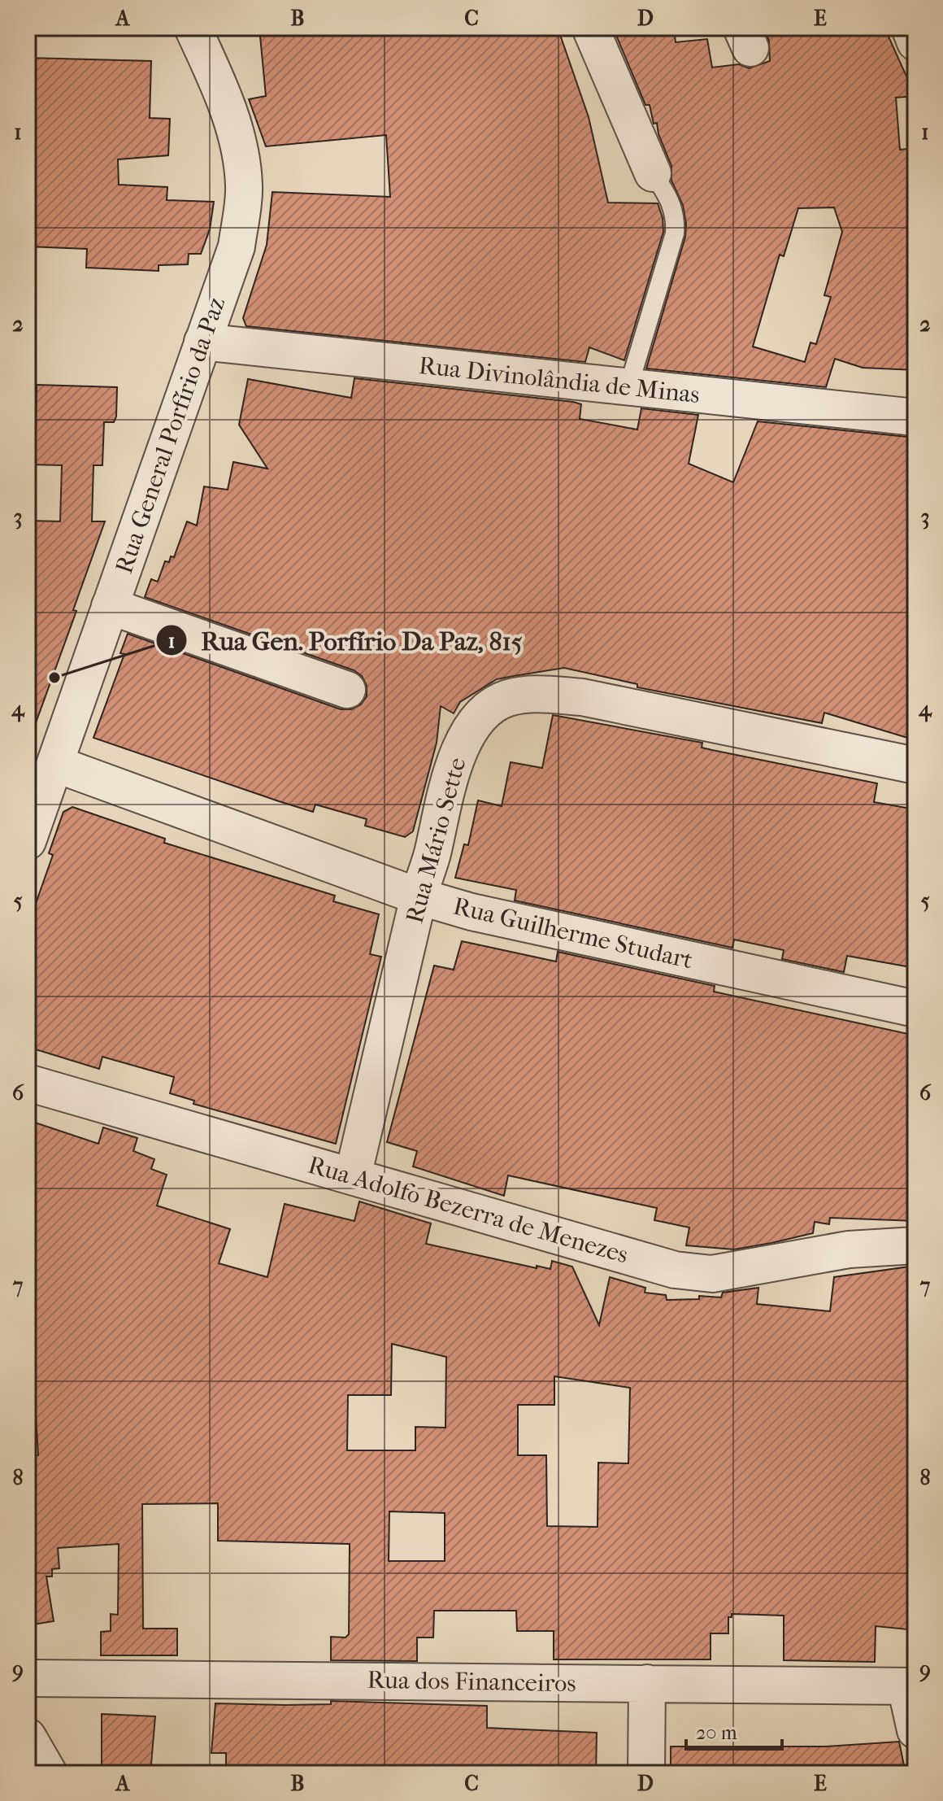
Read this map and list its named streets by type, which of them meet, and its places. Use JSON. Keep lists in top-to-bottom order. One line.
{"streets":{"street":["Rua Divinolândia de Minas","Rua General Porfírio da Paz","Rua Mário Sette","Rua Guilherme Studart","Rua Adolfo Bezerra de Menezes","Rua dos Financeiros"]},"crossings":[["Rua Divinolândia de Minas","Rua General Porfírio da Paz"],["Rua General Porfírio da Paz","Rua Guilherme Studart"],["Rua Mário Sette","Rua Guilherme Studart"],["Rua Mário Sette","Rua Adolfo Bezerra de Menezes"]],"places":["Rua Gen. Porfírio Da Paz, 815"],"scale_bar":"20 m","grid":{"columns":["A","B","C","D","E"],"rows":["1","2","3","4","5","6","7","8","9"]}}
